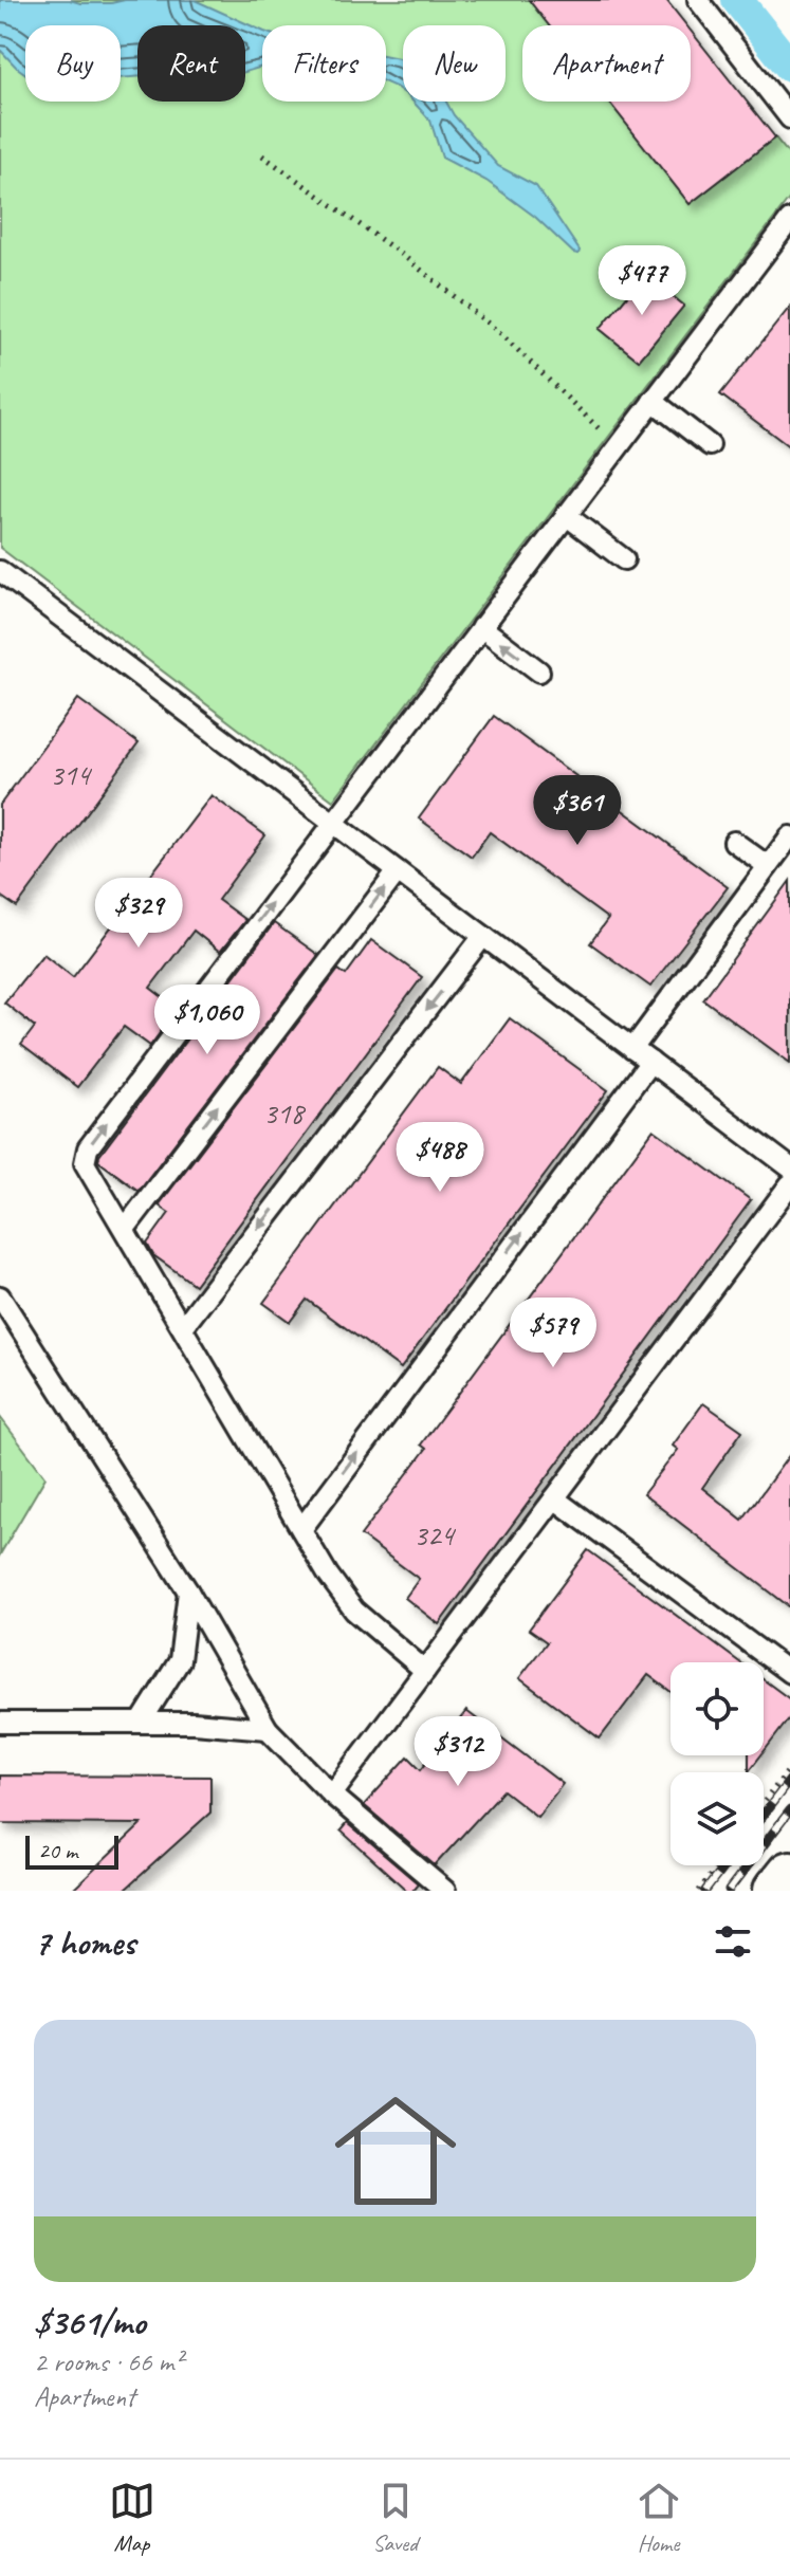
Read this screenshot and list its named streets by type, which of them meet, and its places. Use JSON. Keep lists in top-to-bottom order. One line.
{"house_numbers":["314","318","324"],"scale_bar":"20 m","page":{"chip":["Buy","Rent","Filters","New","Apartment"],"price":["$477","$361","$329","$1,060","$488","$579","$312"],"scale":"20 m","heading":"7 homes","list":[{"name":"$361/mo","note":"2 rooms · 66 m² · Apartment"}],"tabs":["Map","Saved","Home"]}}
